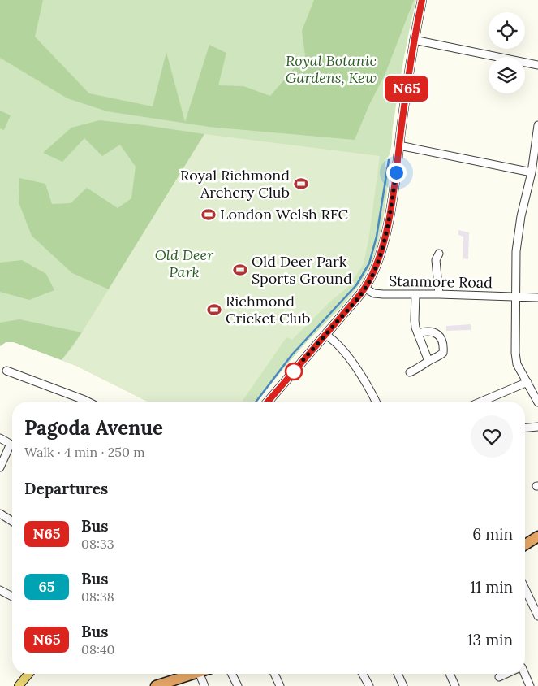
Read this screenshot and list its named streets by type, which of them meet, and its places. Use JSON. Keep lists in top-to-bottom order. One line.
{"streets":{"street":["Stanmore Road"]},"parks":["Royal Botanic Gardens, Kew","Old Deer Park"],"places":{"sports":["Royal Richmond Archery Club","London Welsh RFC","Old Deer Park Sports Ground","Richmond Cricket Club"]},"lines":["bus line N65"],"page":{"on_map":"N65","heading":[["Pagoda Avenue","Walk · 4 min · 250 m"],"Departures"],"list":[{"mark":"N65","name":"Bus","note":"08:33","value":"6 min"},{"mark":"65","name":"Bus","note":"08:38","value":"11 min"},{"mark":"N65","name":"Bus","note":"08:40","value":"13 min"}]}}
